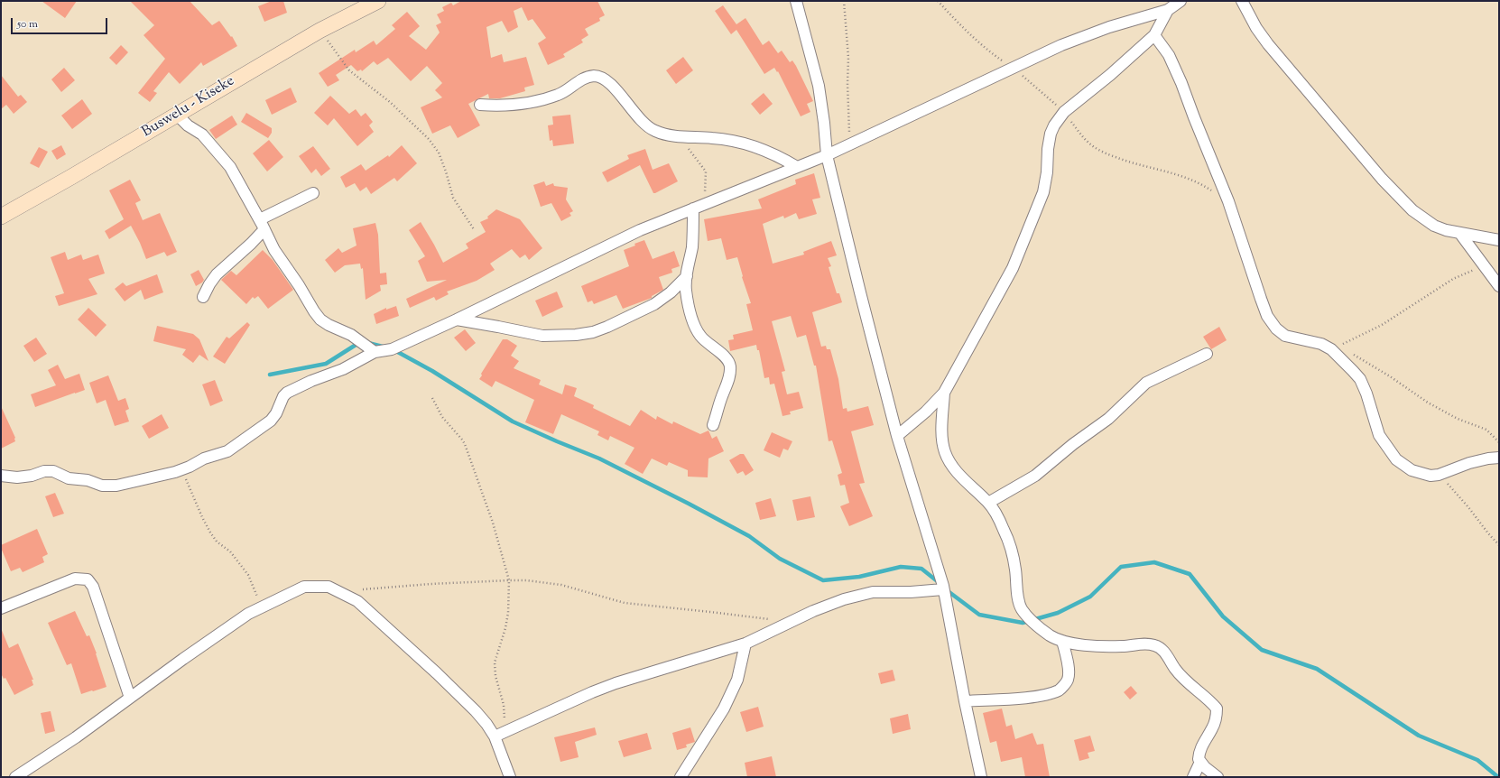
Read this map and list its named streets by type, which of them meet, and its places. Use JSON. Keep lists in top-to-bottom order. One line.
{"streets":{"main road":["Buswelu - Kiseke"]},"scale_bar":"50 m"}
